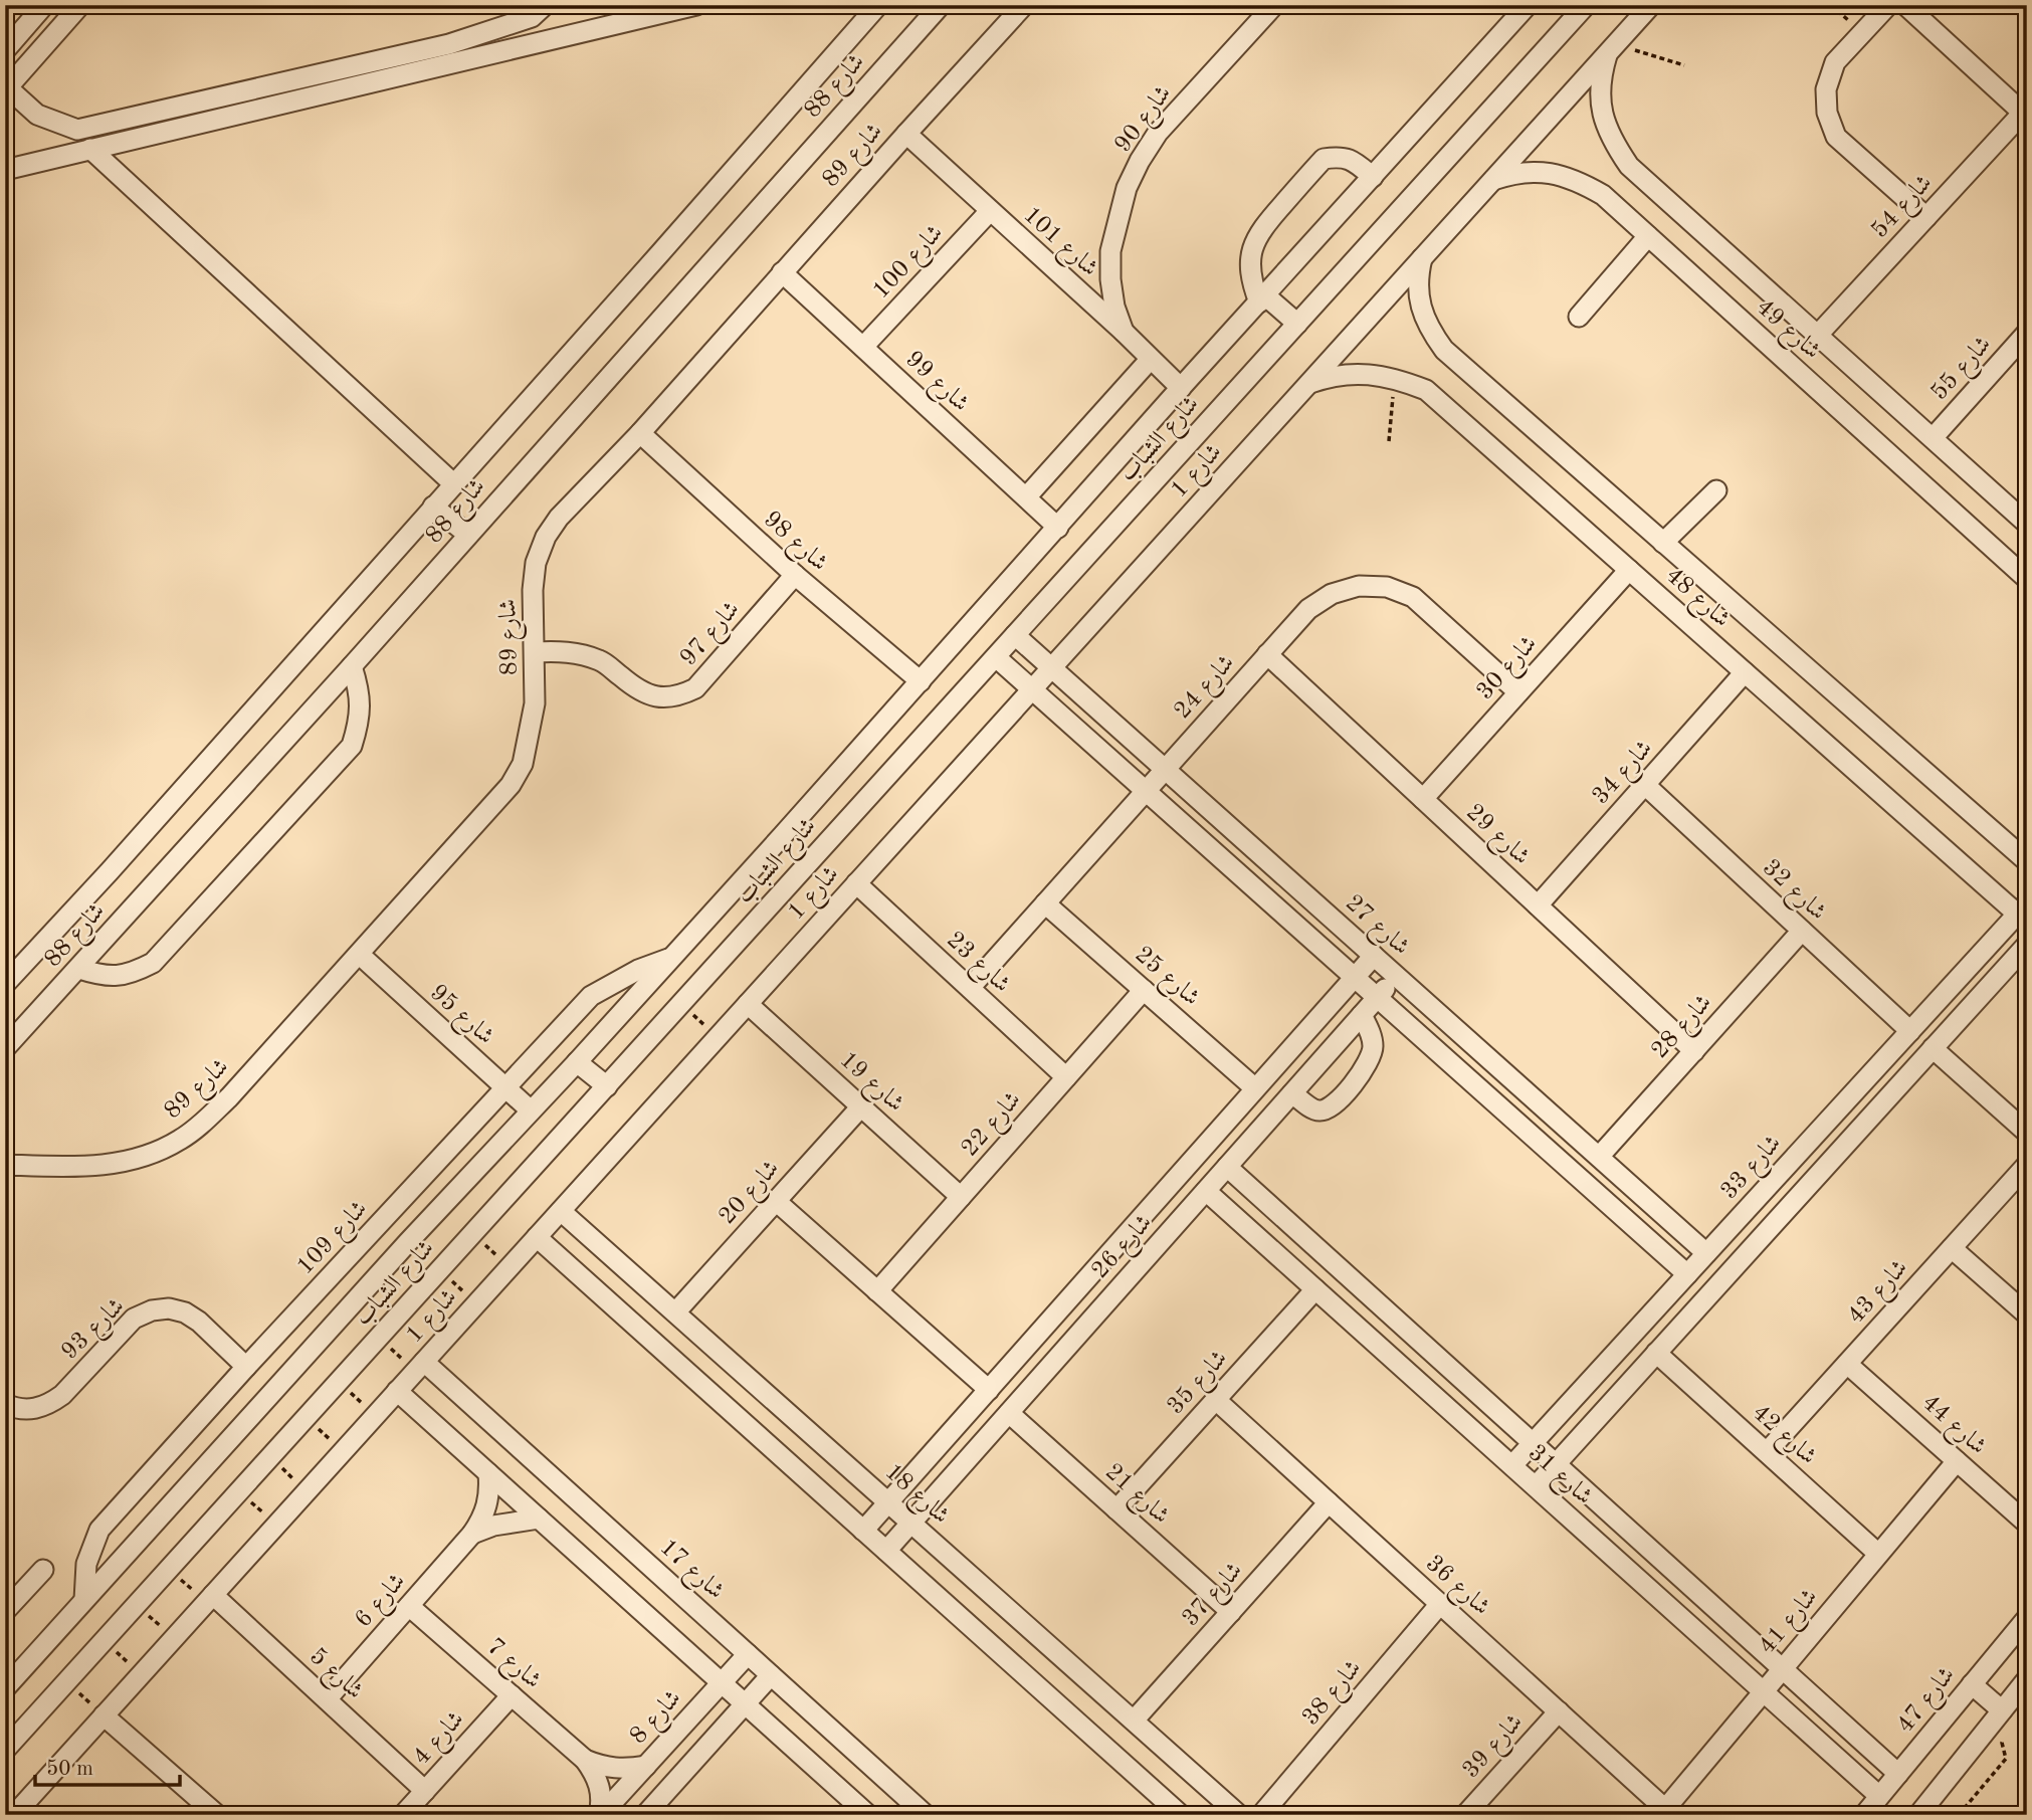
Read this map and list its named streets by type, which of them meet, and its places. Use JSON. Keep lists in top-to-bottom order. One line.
{"streets":{"street":["شارع 88","شارع 90","شارع 89","شارع 54","شارع 101","شارع 100","شارع 49","شارع 55","شارع 99","شارع الشباب","شارع 1","شارع 98","شارع 48","شارع 97","شارع 30","شارع 24","شارع 34","شارع 29","شارع 32","شارع 27","شارع 23","شارع 25","شارع 95","شارع 28","شارع 19","شارع 22","شارع 33","شارع 20","شارع 109","شارع 26","شارع 43","شارع 93","شارع 35","شارع 44","شارع 42","شارع 31","شارع 18","شارع 21","شارع 17","شارع 36","شارع 37","شارع 6","شارع 41","شارع 7","شارع 5","شارع 38","شارع 47","شارع 8","شارع 4","شارع 39"]},"crossings":[["شارع 90","شارع 101"],["شارع 89","شارع 101"],["شارع 89","شارع 99"],["شارع 89","شارع 98"],["شارع 89","شارع 97"],["شارع 89","شارع 95"],["شارع 54","شارع 49"],["شارع 101","شارع 100"],["شارع 101","شارع الشباب"],["شارع 100","شارع 99"],["شارع 49","شارع 55"],["شارع 49","شارع 1"],["شارع 99","شارع الشباب"],["شارع الشباب","شارع 98"],["شارع الشباب","شارع 27"],["شارع الشباب","شارع 95"],["شارع الشباب","شارع 109"],["شارع 1","شارع 48"],["شارع 1","شارع 27"],["شارع 1","شارع 23"],["شارع 1","شارع 19"],["شارع 1","شارع 18"],["شارع 1","شارع 17"],["شارع 1","شارع 5"],["شارع 98","شارع 97"],["شارع 48","شارع 30"],["شارع 48","شارع 34"],["شارع 48","شارع 33"],["شارع 30","شارع 24"],["شارع 30","شارع 29"],["شارع 24","شارع 29"],["شارع 24","شارع 27"],["شارع 24","شارع 23"],["شارع 24","شارع 25"],["شارع 34","شارع 29"],["شارع 34","شارع 32"],["شارع 29","شارع 28"],["شارع 32","شارع 28"],["شارع 32","شارع 33"],["شارع 27","شارع 28"],["شارع 27","شارع 33"],["شارع 27","شارع 26"],["شارع 23","شارع 22"],["شارع 25","شارع 22"],["شارع 25","شارع 26"],["شارع 95","شارع 109"],["شارع 19","شارع 22"],["شارع 19","شارع 20"],["شارع 33","شارع 31"],["شارع 20","شارع 18"],["شارع 109","شارع 93"],["شارع 26","شارع 31"],["شارع 26","شارع 18"],["شارع 26","شارع 21"],["شارع 43","شارع 44"],["شارع 43","شارع 42"],["شارع 35","شارع 31"],["شارع 35","شارع 21"],["شارع 35","شارع 36"],["شارع 44","شارع 41"],["شارع 42","شارع 41"],["شارع 31","شارع 41"],["شارع 31","شارع 47"],["شارع 18","شارع 37"],["شارع 21","شارع 37"],["شارع 17","شارع 8"],["شارع 36","شارع 37"],["شارع 36","شارع 41"],["شارع 36","شارع 38"],["شارع 36","شارع 39"],["شارع 6","شارع 7"],["شارع 6","شارع 5"],["شارع 7","شارع 8"],["شارع 7","شارع 4"],["شارع 5","شارع 4"]],"scale_bar":"50 m"}
